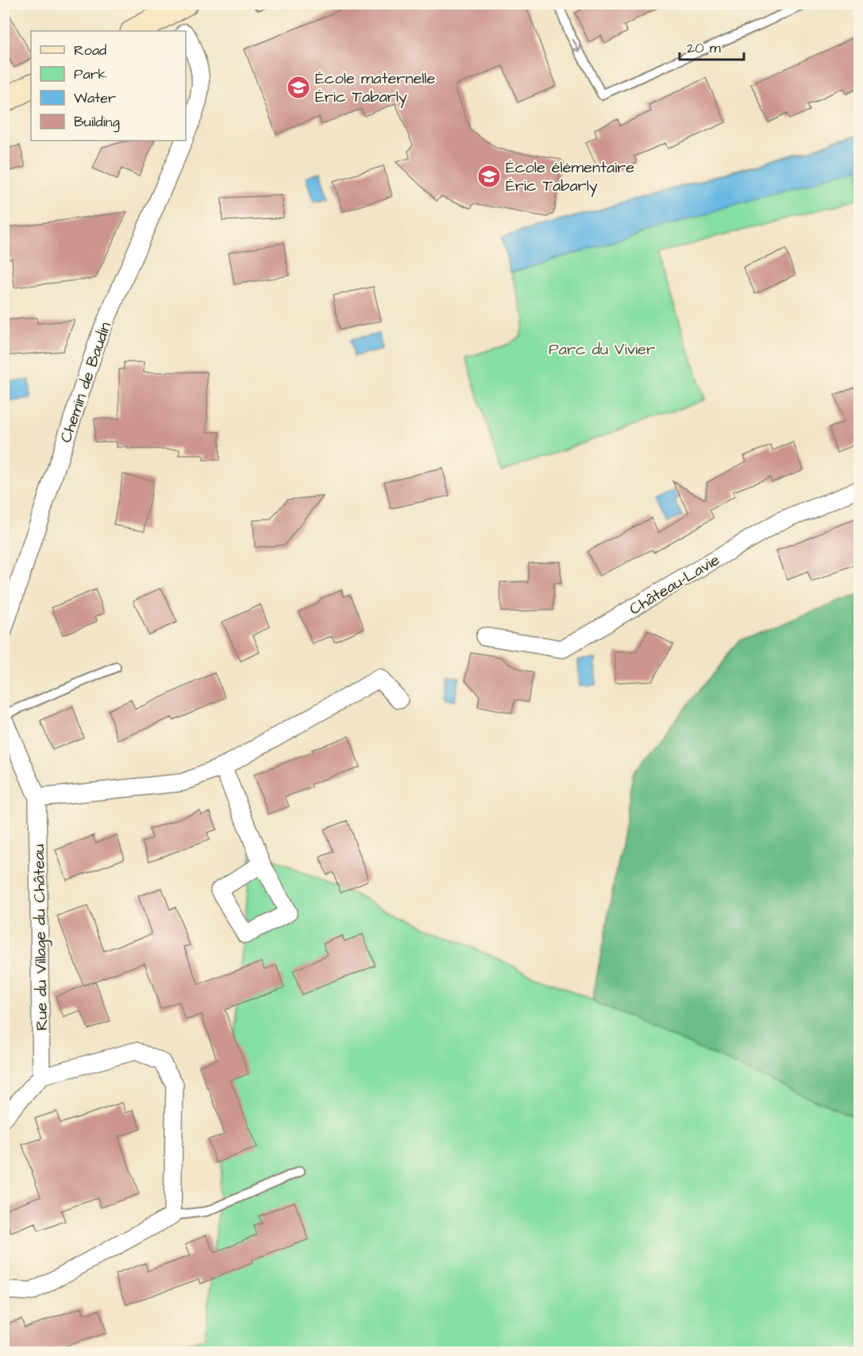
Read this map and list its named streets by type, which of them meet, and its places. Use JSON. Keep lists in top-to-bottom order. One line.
{"streets":{"street":["Chemin de Baudin","Château-Lavie","Rue du Village du Château"]},"parks":["Parc du Vivier"],"places":{"school or university":["École maternelle Éric Tabarly","École élémentaire Éric Tabarly"]},"legend":["Road","Park","Water","Building"],"scale_bar":"20 m"}
